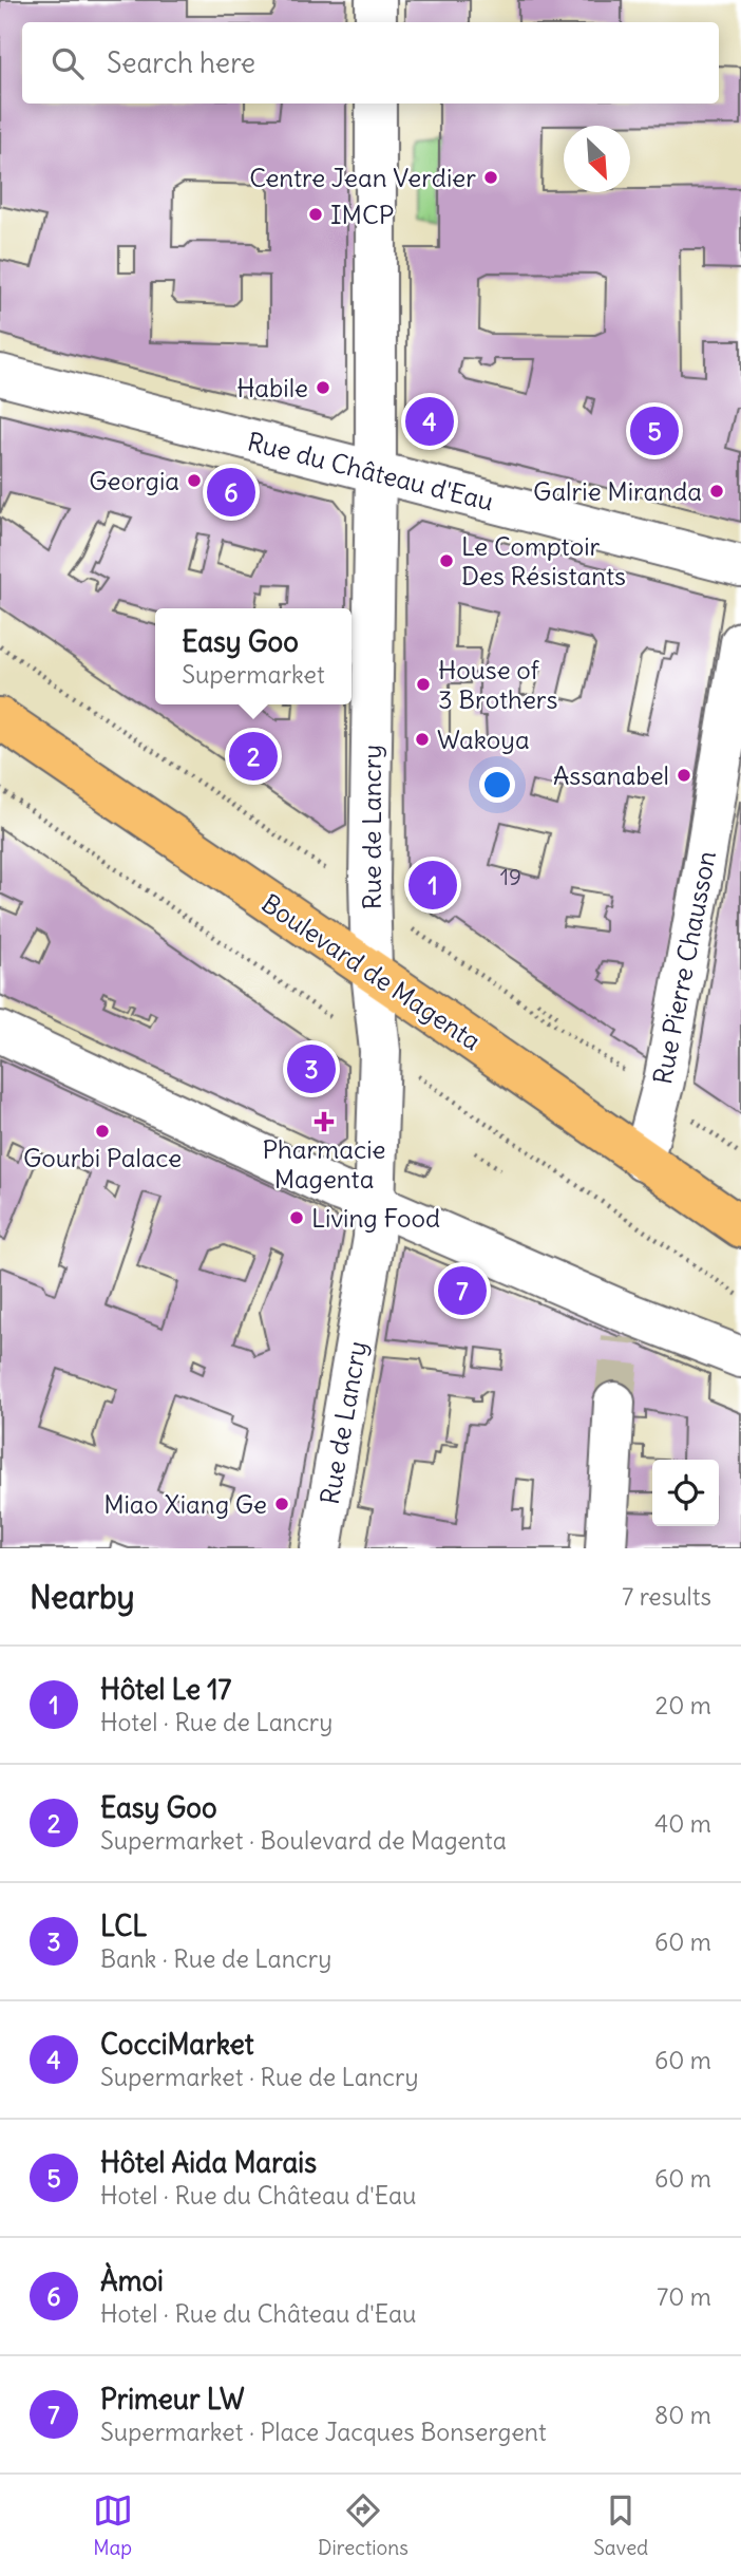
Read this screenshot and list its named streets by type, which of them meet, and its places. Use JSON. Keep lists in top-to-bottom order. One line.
{"streets":{"main road":["Boulevard de Magenta"],"street":["Rue du Château d'Eau","Rue de Lancry","Rue Pierre Chausson"]},"crossings":[["Rue du Château d'Eau","Rue de Lancry"],["Rue de Lancry","Boulevard de Magenta"],["Rue Pierre Chausson","Boulevard de Magenta"]],"places":{"other":["Centre Jean Verdier","IMCP","Habile","Georgia","Galrie Miranda","Le Comptoir Des Résistants","House of 3 Brothers","Wakoya","Assanabel","Gourbi Palace","Living Food","Miao Xiang Ge"],"health":["Pharmacie Magenta"]},"house_numbers":["19"],"north":"bottom right","page":{"search":"Search here","pins":["4","5","6","2","1","3","7"],"popup":["Easy Goo","Supermarket"],"heading":["Nearby","7 results"],"list":[{"mark":"1","name":"Hôtel Le 17","note":"Hotel · Rue de Lancry","value":"20 m"},{"mark":"2","name":"Easy Goo","note":"Supermarket · Boulevard de Magenta","value":"40 m"},{"mark":"3","name":"LCL","note":"Bank · Rue de Lancry","value":"60 m"},{"mark":"4","name":"CocciMarket","note":"Supermarket · Rue de Lancry","value":"60 m"},{"mark":"5","name":"Hôtel Aida Marais","note":"Hotel · Rue du Château d'Eau","value":"60 m"},{"mark":"6","name":"Àmoi","note":"Hotel · Rue du Château d'Eau","value":"70 m"},{"mark":"7","name":"Primeur LW","note":"Supermarket · Place Jacques Bonsergent","value":"80 m"}],"nav":["Map","Directions","Saved"]}}
